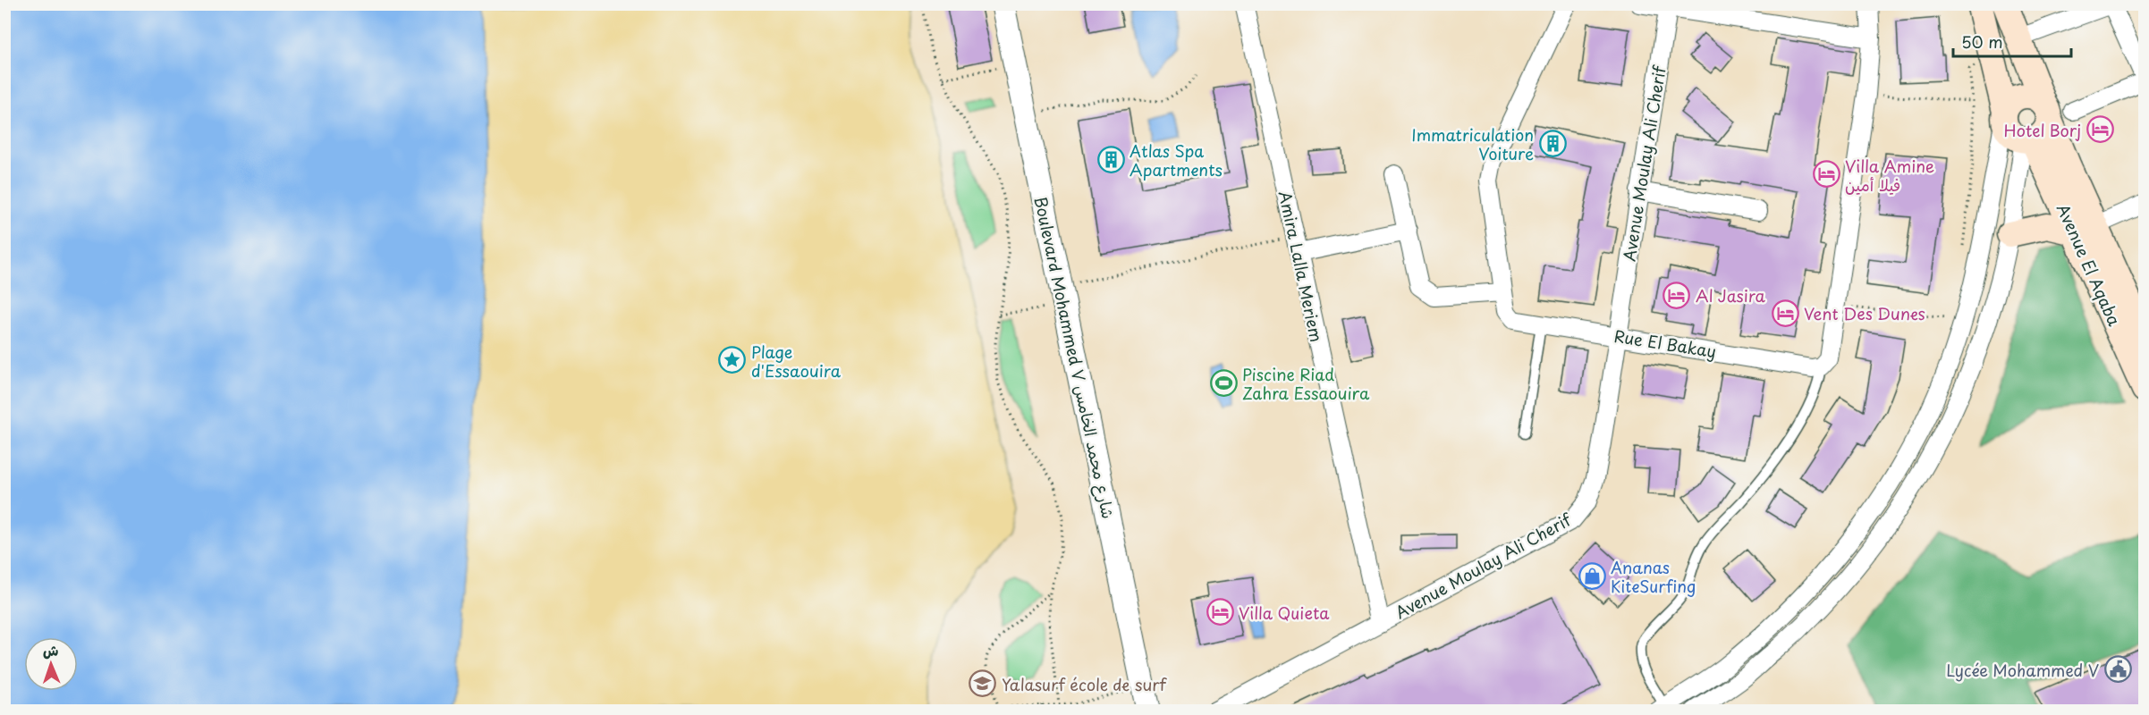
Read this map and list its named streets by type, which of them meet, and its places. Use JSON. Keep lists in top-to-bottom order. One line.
{"streets":{"main road":["Avenue El Aqaba"],"street":["Avenue Moulay Ali Cherif","Amira Lalla Meriem","Rue El Bakay","Boulevard Mohammed V شارع محمد الخامس"]},"crossings":[["Avenue Moulay Ali Cherif","Amira Lalla Meriem"],["Avenue Moulay Ali Cherif","Rue El Bakay"]],"places":{"hotel":["Hotel Borj","Villa Amine فيلا أمين","Al Jasira","Vent Des Dunes","Villa Quieta"],"building":["Immatriculation Voiture","Atlas Spa Apartments"],"place":["Plage d'Essaouira"],"sports":["Piscine Riad Zahra Essaouira"],"shop":["Ananas KiteSurfing"],"public building":["Lycée Mohammed V"],"school or university":["Yalasurf école de surf"]},"scale_bar":"50 m","north":"top"}
